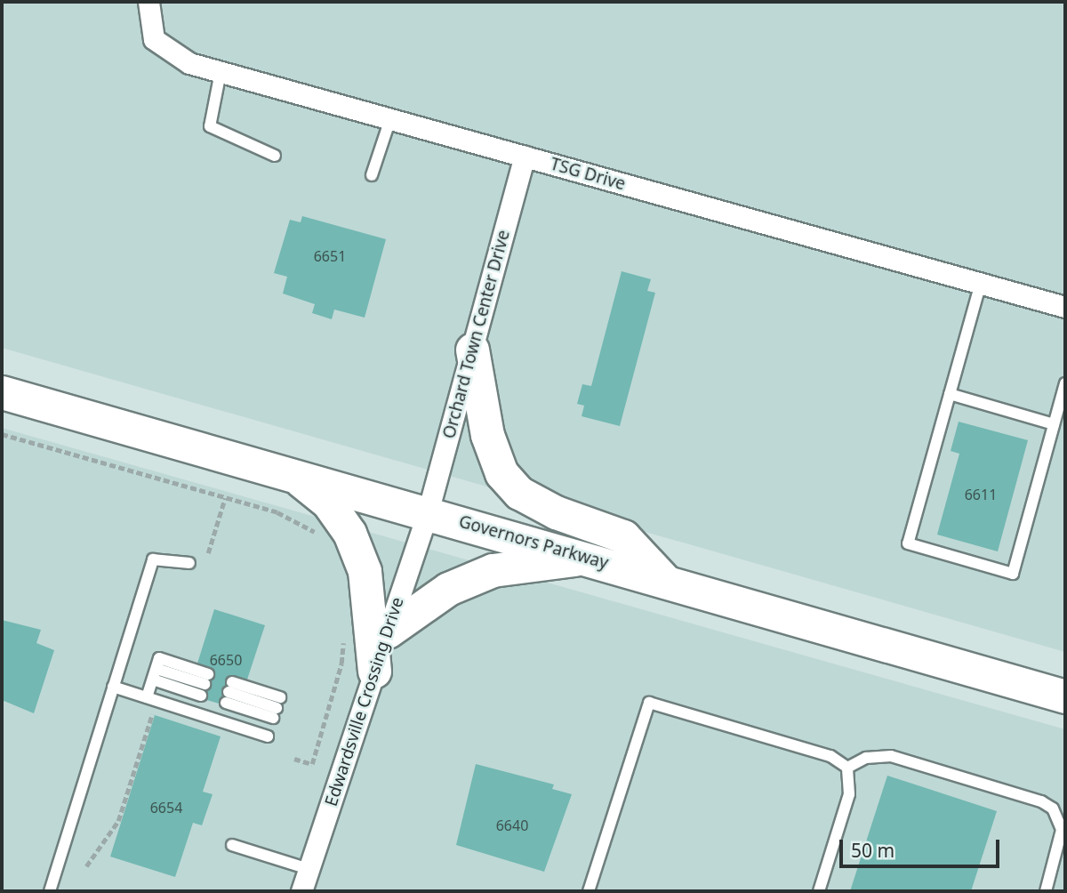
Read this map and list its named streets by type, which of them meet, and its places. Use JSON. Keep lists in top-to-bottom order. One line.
{"streets":{"main road":["Governors Parkway"],"street":["TSG Drive","Orchard Town Center Drive","Edwardsville Crossing Drive"]},"crossings":[["TSG Drive","Orchard Town Center Drive"],["Orchard Town Center Drive","Governors Parkway"],["Orchard Town Center Drive","Edwardsville Crossing Drive"],["Governors Parkway","Edwardsville Crossing Drive"]],"house_numbers":["6651","6611","6650","6654","6640"],"scale_bar":"50 m"}
